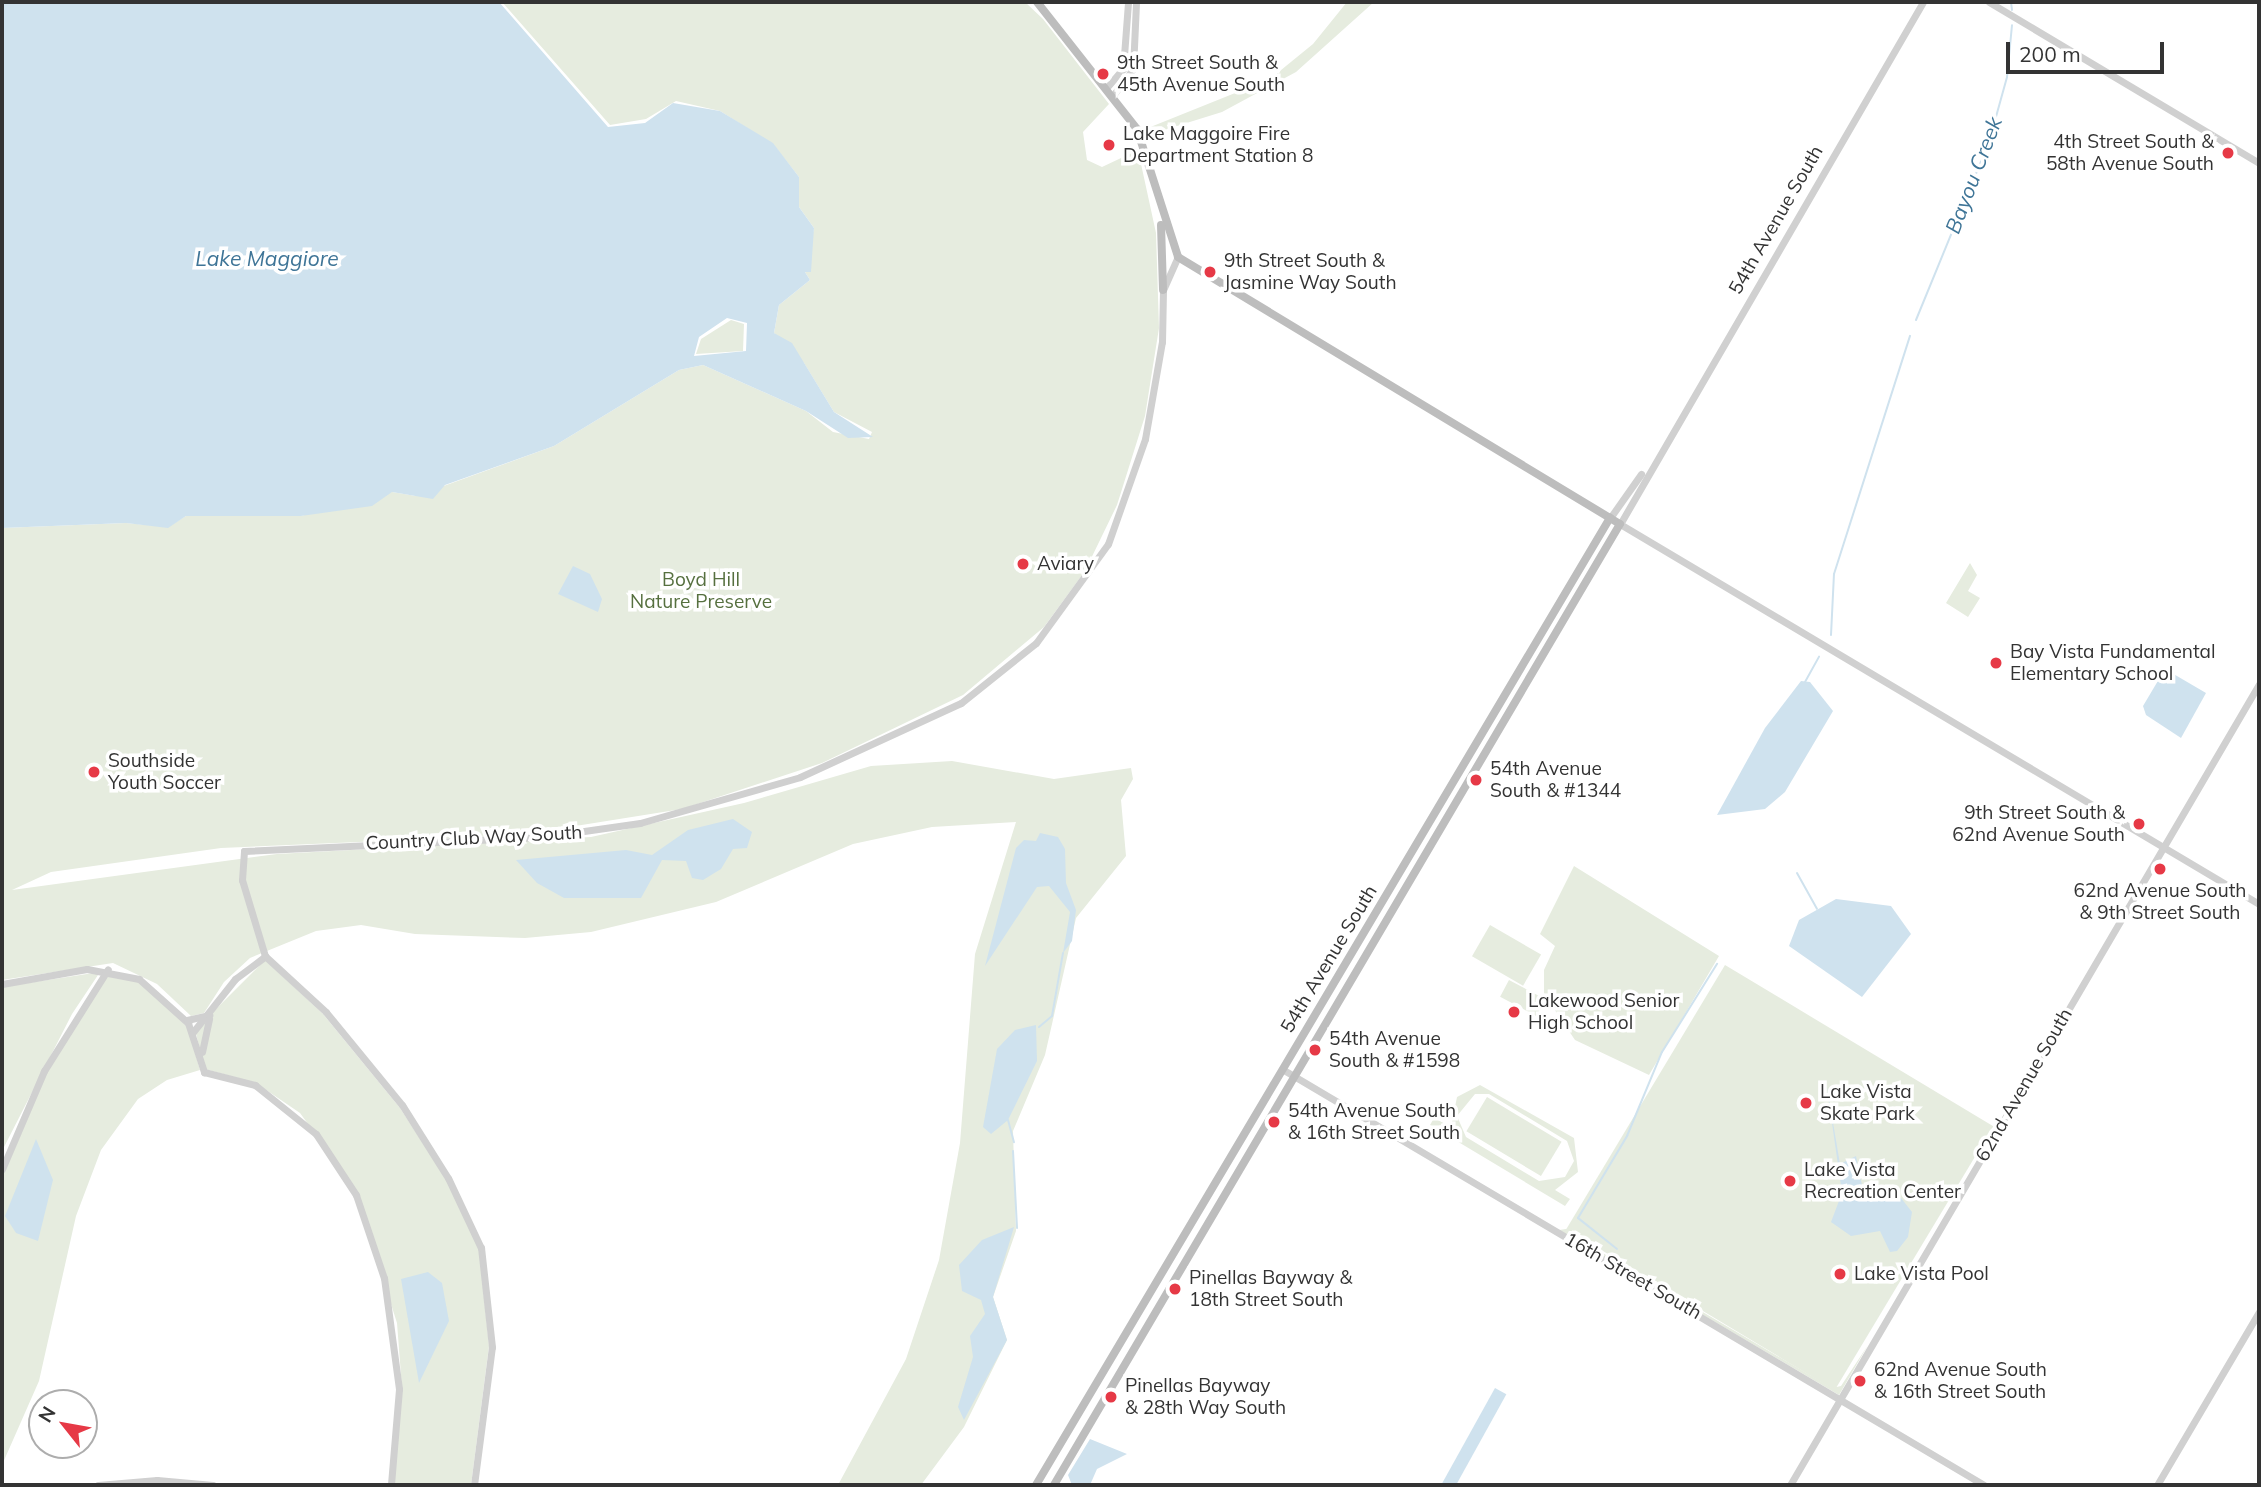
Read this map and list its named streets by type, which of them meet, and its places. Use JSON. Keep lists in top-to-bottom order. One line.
{"streets":{"main road":["54th Avenue South"],"street":["Country Club Way South","62nd Avenue South","16th Street South"]},"crossings":[["54th Avenue South","16th Street South"],["62nd Avenue South","16th Street South"]],"water":["Bayou Creek","Lake Maggiore"],"parks":["Boyd Hill Nature Preserve"],"places":["9th Street South & 45th Avenue South","Lake Maggoire Fire Department Station 8","4th Street South & 58th Avenue South","9th Street South & Jasmine Way South","Aviary","Bay Vista Fundamental Elementary School","Southside Youth Soccer","54th Avenue South & #1344","9th Street South & 62nd Avenue South","62nd Avenue South & 9th Street South","Lakewood Senior High School","54th Avenue South & #1598","Lake Vista Skate Park","54th Avenue South & 16th Street South","Lake Vista Recreation Center","Lake Vista Pool","Pinellas Bayway & 18th Street South","62nd Avenue South & 16th Street South","Pinellas Bayway & 28th Way South"],"scale_bar":"200 m","north":"top left"}
